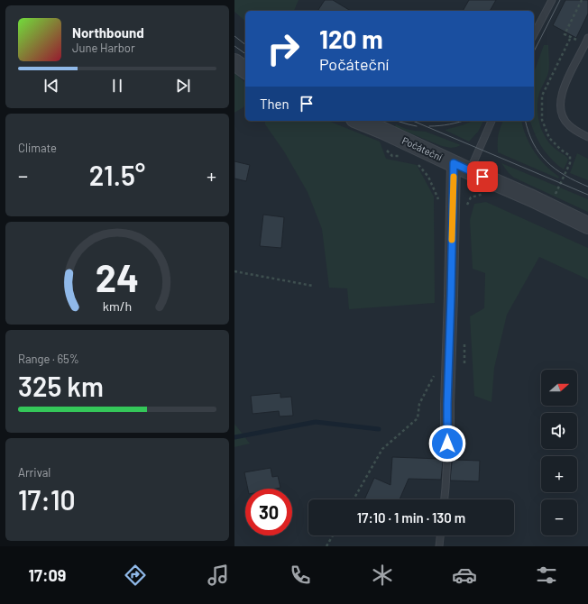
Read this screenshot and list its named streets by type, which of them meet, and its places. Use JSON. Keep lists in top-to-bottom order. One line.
{"streets":{"street":["Počáteční"]},"north":"right","page":{"turn":["120 m","Počáteční"],"song":["Northbound","June Harbor"],"then":"Then","tile":["Climate",["Range · 65%","325 km"],["Arrival","17:10"]],"heat":["−","21.5°","+"],"map_buttons":["+","−"],"limit":"30","trip":"17:10 · 1 min · 130 m","tabs":"17:09","gauge":["24","km/h"]}}
